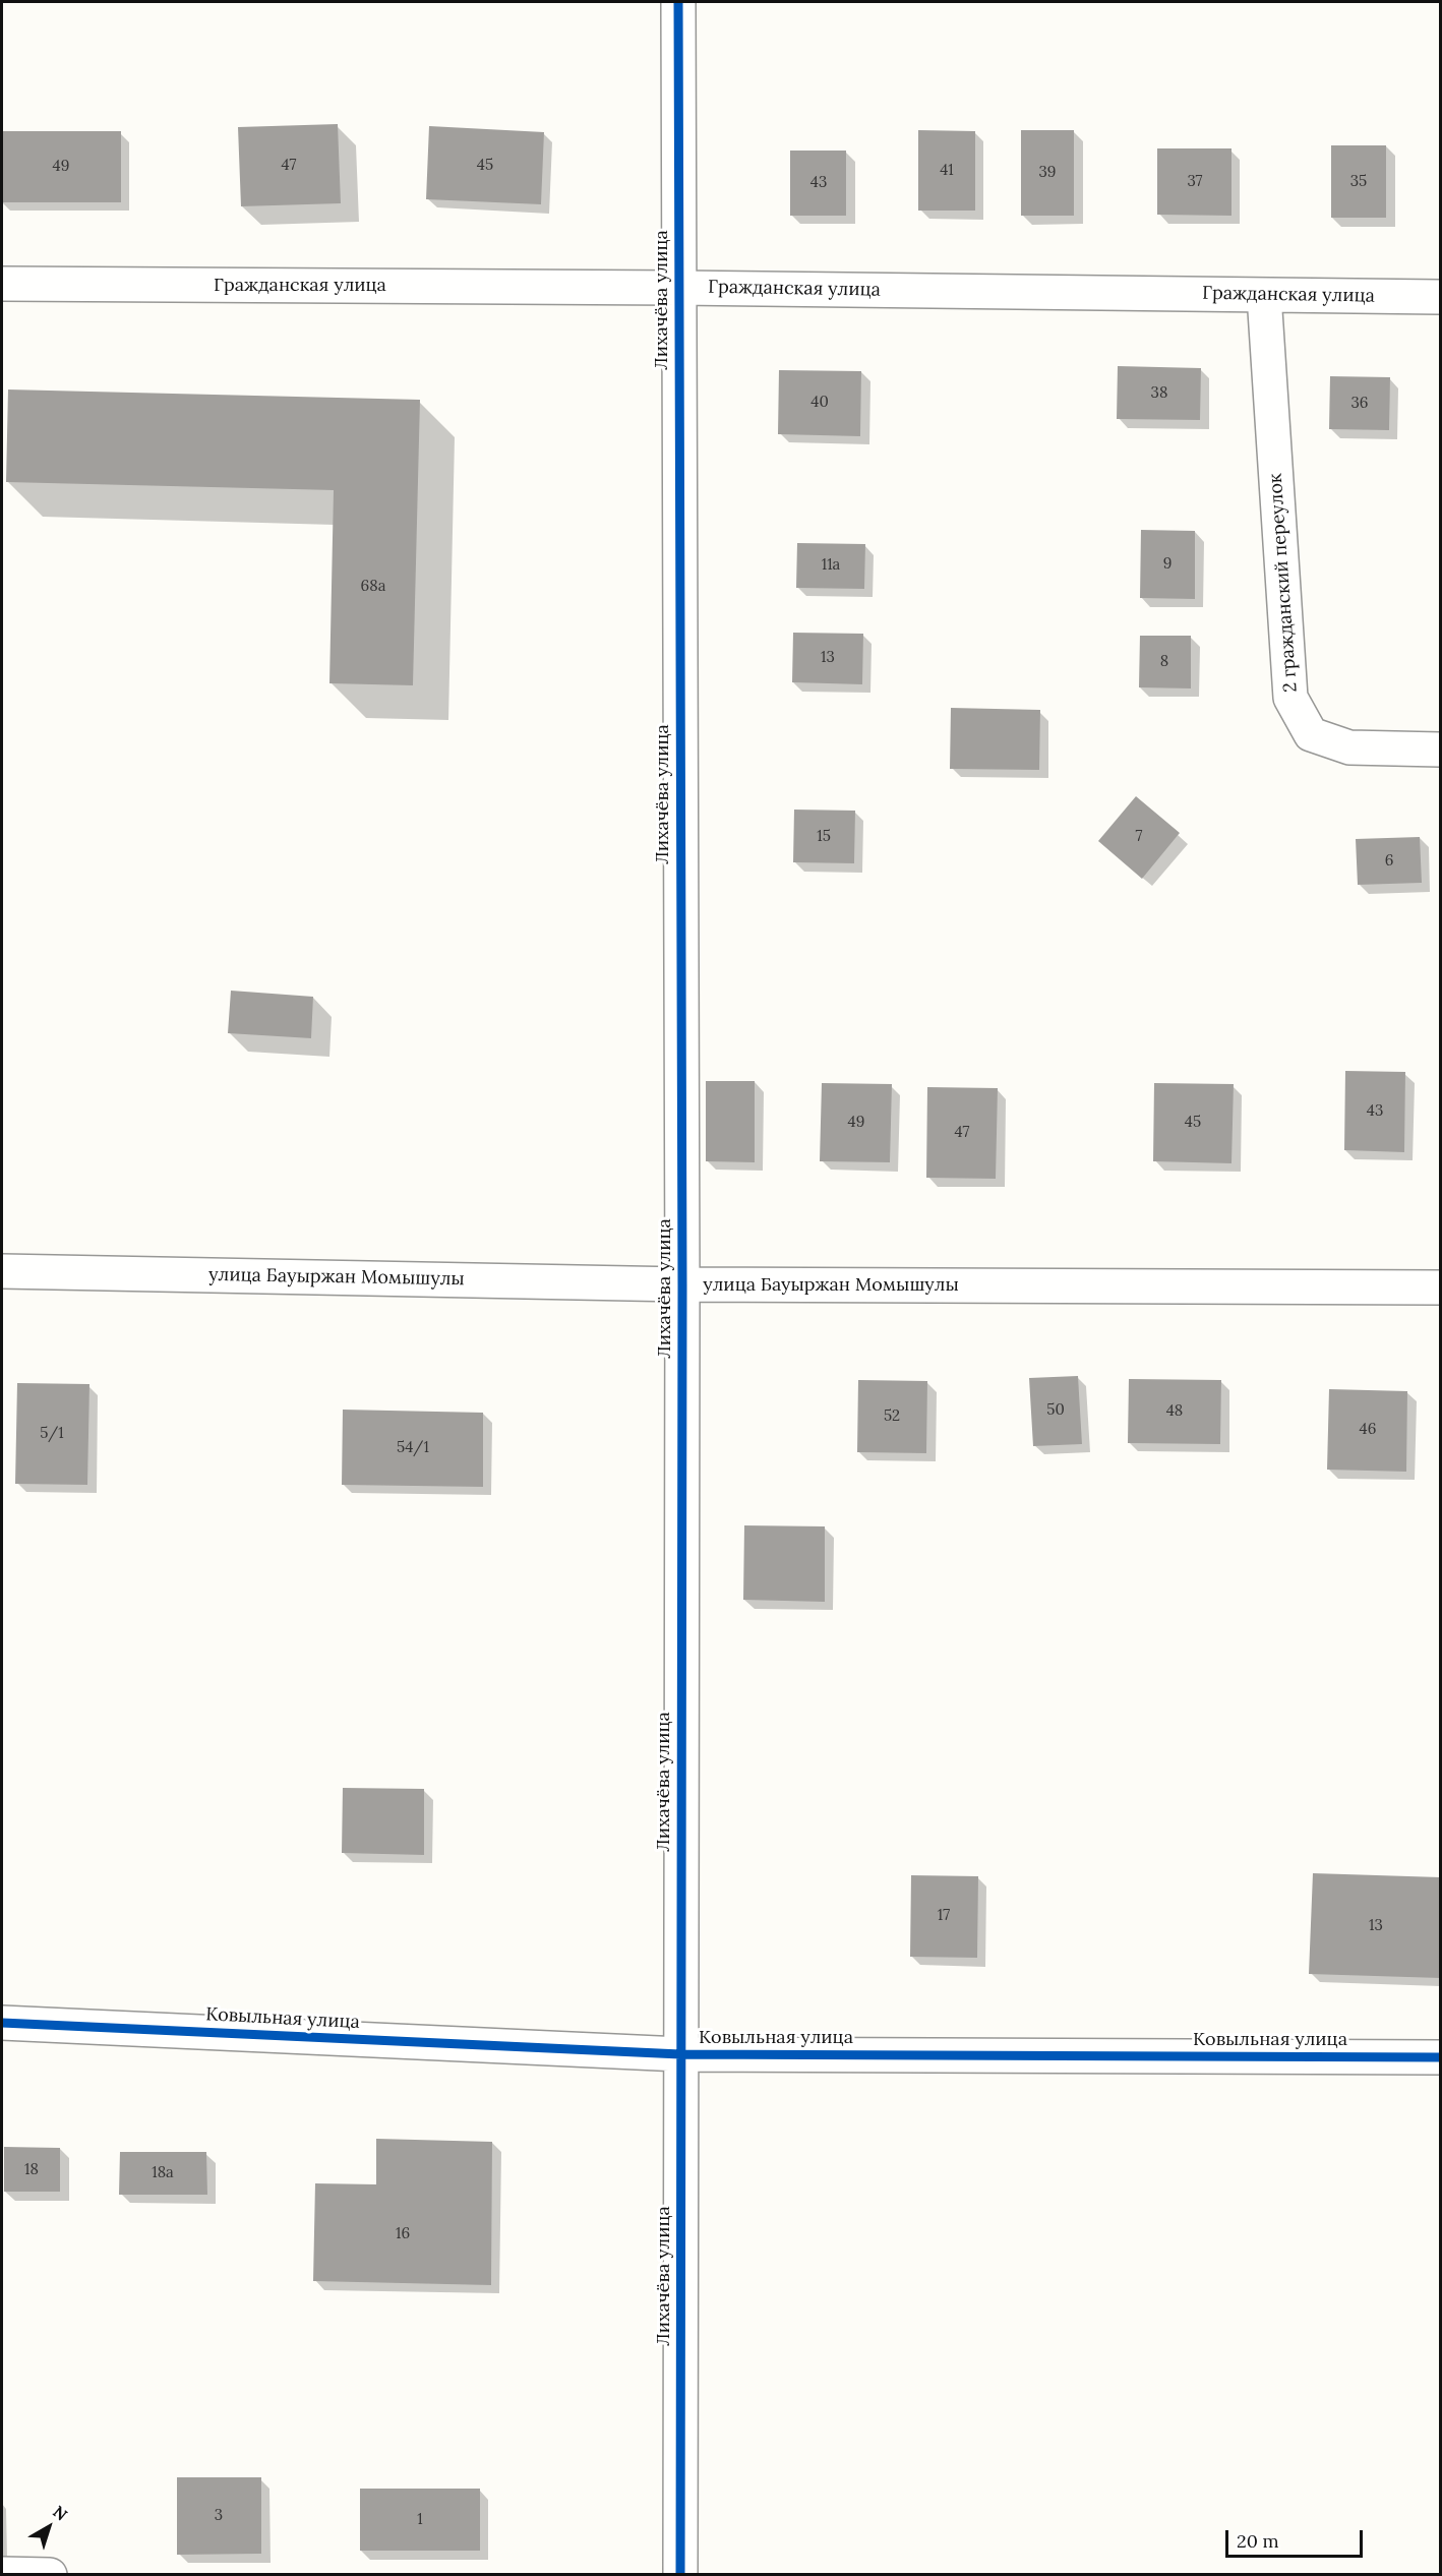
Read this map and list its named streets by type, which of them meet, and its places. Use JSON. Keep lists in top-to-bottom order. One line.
{"streets":{"street":["Гражданская улица","Лихачёва улица","2 гражданский переулок","улица Бауыржан Момышулы","Ковыльная улица"]},"crossings":[["Гражданская улица","Лихачёва улица"],["Гражданская улица","2 гражданский переулок"],["Лихачёва улица","улица Бауыржан Момышулы"],["Лихачёва улица","Ковыльная улица"]],"house_numbers":["47","45","49","41","39","37","35","43","38","40","36","9","11а","68а","13","8","15","7","6","43","49","45","47","50","48","52","46","5/1","54/1","17","13","18","18а","16","3","1"],"scale_bar":"20 m","north":"top right"}
